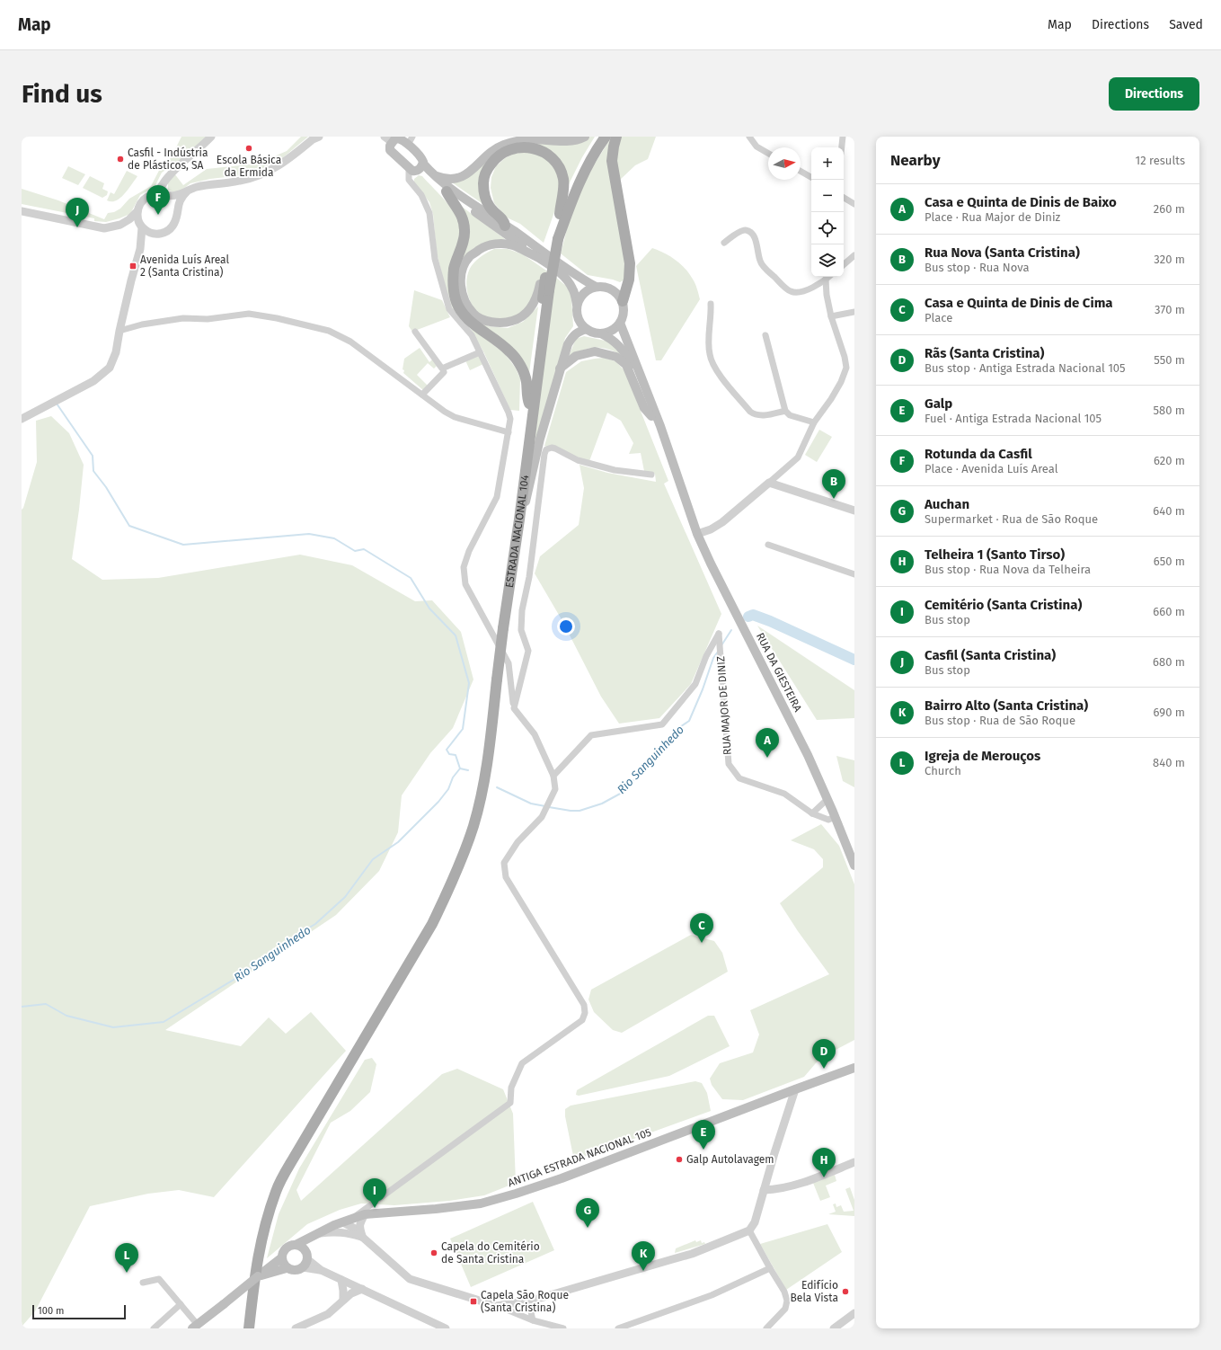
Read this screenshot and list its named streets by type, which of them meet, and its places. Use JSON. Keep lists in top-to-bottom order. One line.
{"streets":{"main road":["ESTRADA NACIONAL 104","RUA DA GIESTEIRA","ANTIGA ESTRADA NACIONAL 105"],"street":["RUA MAJOR DE DINIZ"]},"crossings":[["RUA DA GIESTEIRA","RUA MAJOR DE DINIZ"]],"water":["Rio Sanguinhedo"],"places":{"other":["Escola Básica da Ermida","Casfil - Indústria de Plásticos, SA","Galp Autolavagem","Capela do Cemitério de Santa Cristina","Edifício Bela Vista"],"transit":["Avenida Luís Areal 2 (Santa Cristina)","Capela São Roque (Santa Cristina)"]},"scale_bar":"100 m","north":"right","page":{"header":"Map","nav":["Map","Directions","Saved"],"buttons":"Directions","title":"Find us","heading":["Nearby","12 results"],"map_buttons":["+","−"],"list":[{"mark":"A","name":"Casa e Quinta de Dinis de Baixo","note":"Place · Rua Major de Diniz","value":"260 m"},{"mark":"B","name":"Rua Nova (Santa Cristina)","note":"Bus stop · Rua Nova","value":"320 m"},{"mark":"C","name":"Casa e Quinta de Dinis de Cima","note":"Place","value":"370 m"},{"mark":"D","name":"Rãs (Santa Cristina)","note":"Bus stop · Antiga Estrada Nacional 105","value":"550 m"},{"mark":"E","name":"Galp","note":"Fuel · Antiga Estrada Nacional 105","value":"580 m"},{"mark":"F","name":"Rotunda da Casfil","note":"Place · Avenida Luís Areal","value":"620 m"},{"mark":"G","name":"Auchan","note":"Supermarket · Rua de São Roque","value":"640 m"},{"mark":"H","name":"Telheira 1 (Santo Tirso)","note":"Bus stop · Rua Nova da Telheira","value":"650 m"},{"mark":"I","name":"Cemitério (Santa Cristina)","note":"Bus stop","value":"660 m"},{"mark":"J","name":"Casfil (Santa Cristina)","note":"Bus stop","value":"680 m"},{"mark":"K","name":"Bairro Alto (Santa Cristina)","note":"Bus stop · Rua de São Roque","value":"690 m"},{"mark":"L","name":"Igreja de Merouços","note":"Church","value":"840 m"}],"pins":["F","J","B","A","C","D","E","H","I","G","K","L"],"scale":"100 m"}}
